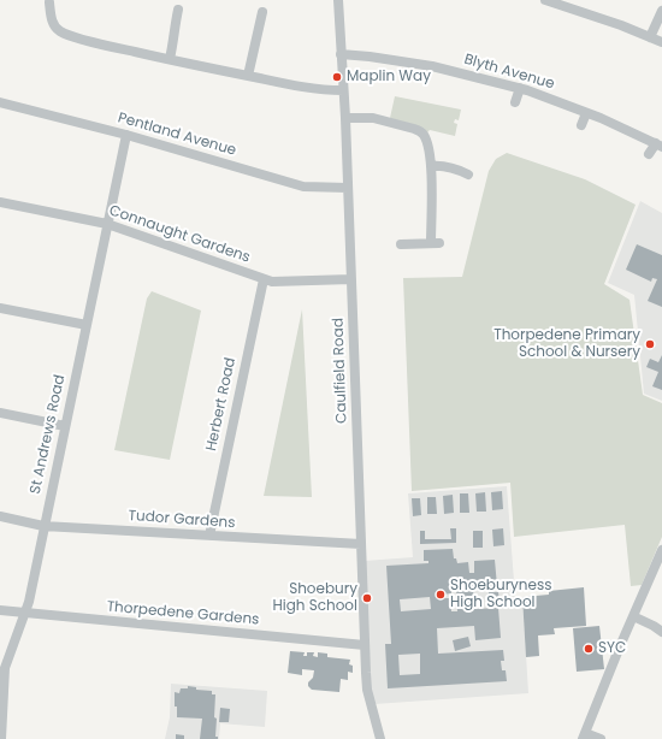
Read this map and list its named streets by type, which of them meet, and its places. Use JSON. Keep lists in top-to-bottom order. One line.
{"streets":{"street":["Blyth Avenue","Pentland Avenue","Connaught Gardens","Caulfield Road","Herbert Road","St Andrews Road","Tudor Gardens","Thorpedene Gardens"]},"crossings":[["Blyth Avenue","Caulfield Road"],["Pentland Avenue","Caulfield Road"],["Pentland Avenue","St Andrews Road"],["Connaught Gardens","Caulfield Road"],["Connaught Gardens","Herbert Road"],["Connaught Gardens","St Andrews Road"],["Caulfield Road","Tudor Gardens"],["Caulfield Road","Thorpedene Gardens"],["Herbert Road","Tudor Gardens"],["St Andrews Road","Tudor Gardens"],["St Andrews Road","Thorpedene Gardens"]],"places":["Maplin Way","Thorpedene Primary School & Nursery","Shoeburyness High School","Shoebury High School","SYC"]}
